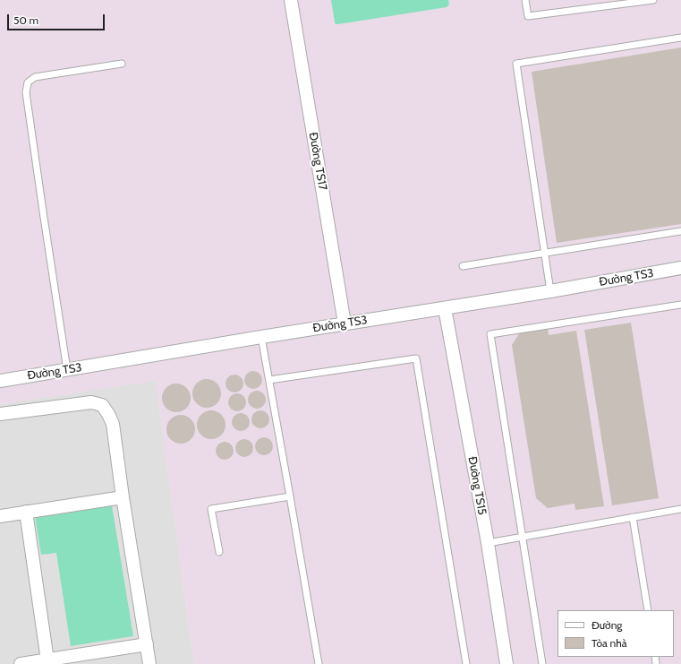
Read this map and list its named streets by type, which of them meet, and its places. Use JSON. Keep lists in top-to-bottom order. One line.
{"streets":{"street":["Đường TS17","Đường TS3","Đường TS15"]},"crossings":[["Đường TS17","Đường TS3"],["Đường TS3","Đường TS15"]],"legend":["Đường","Tòa nhà"],"scale_bar":"50 m"}
